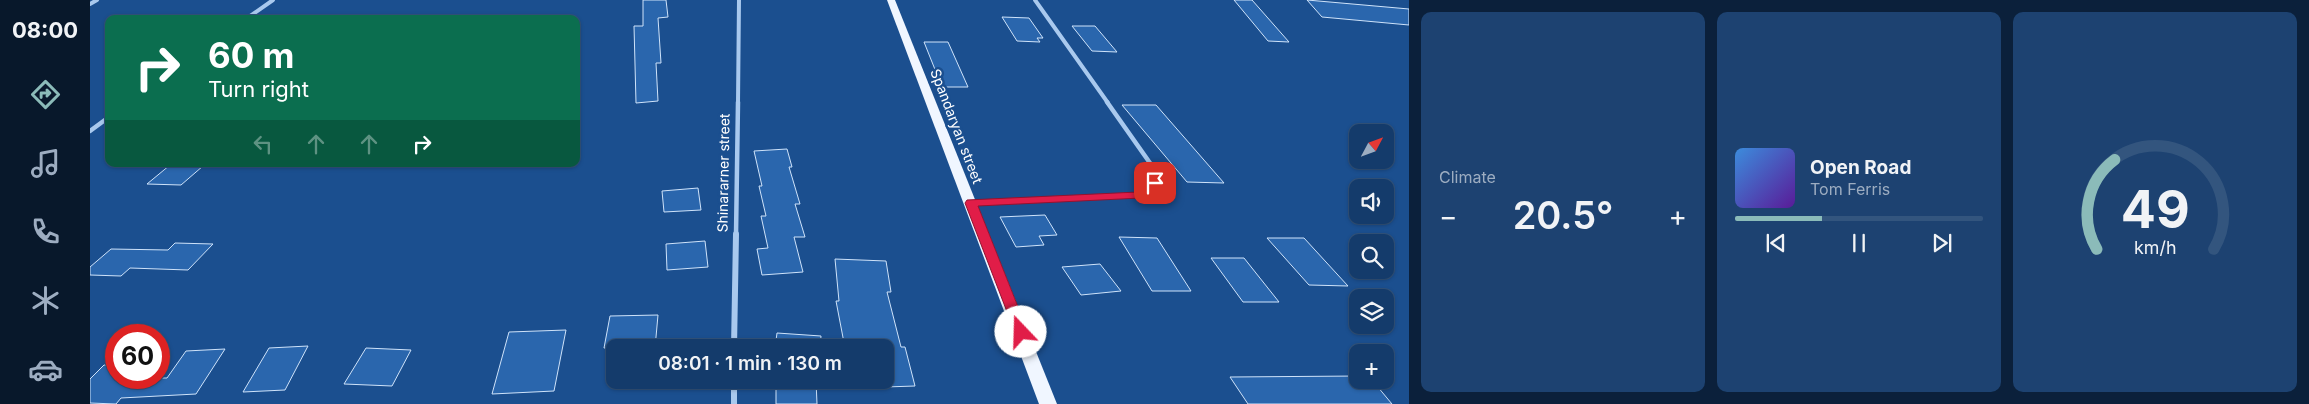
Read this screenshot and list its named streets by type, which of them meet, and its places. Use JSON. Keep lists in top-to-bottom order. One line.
{"streets":{"main road":["Spandaryan street"],"street":["Shinararner street"]},"north":"top right","page":{"tabs":"08:00","tile":"Climate","turn":["60 m","Turn right"],"map_buttons":"+","song":["Open Road","Tom Ferris"],"heat":["−","20.5°","+"],"limit":"60","trip":"08:01 · 1 min · 130 m","gauge":["49","km/h"]}}
